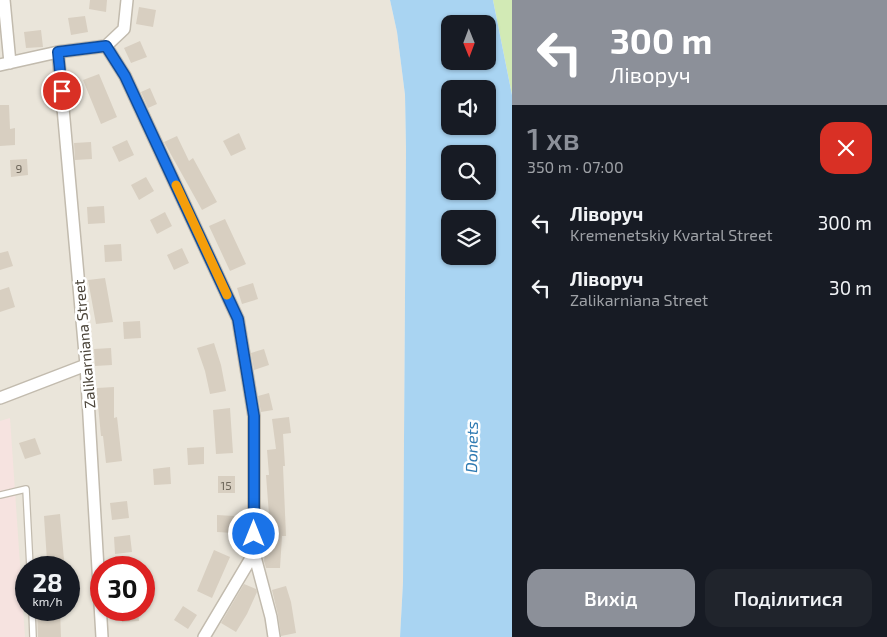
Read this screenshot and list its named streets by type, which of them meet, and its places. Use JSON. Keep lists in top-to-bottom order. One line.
{"streets":{"street":["Zalikarniana Street"]},"water":["Donets"],"house_numbers":["9","15"],"north":"bottom","page":{"turn":["300 m","Ліворуч"],"heading":["1 хв","350 m · 07:00"],"list":[{"name":"Ліворуч","note":"Kremenetskiy Kvartal Street","value":"300 m"},{"name":"Ліворуч","note":"Zalikarniana Street","value":"30 m"}],"speed":"28 km/h","limit":"30","buttons":["Вихід","Поділитися"]}}
